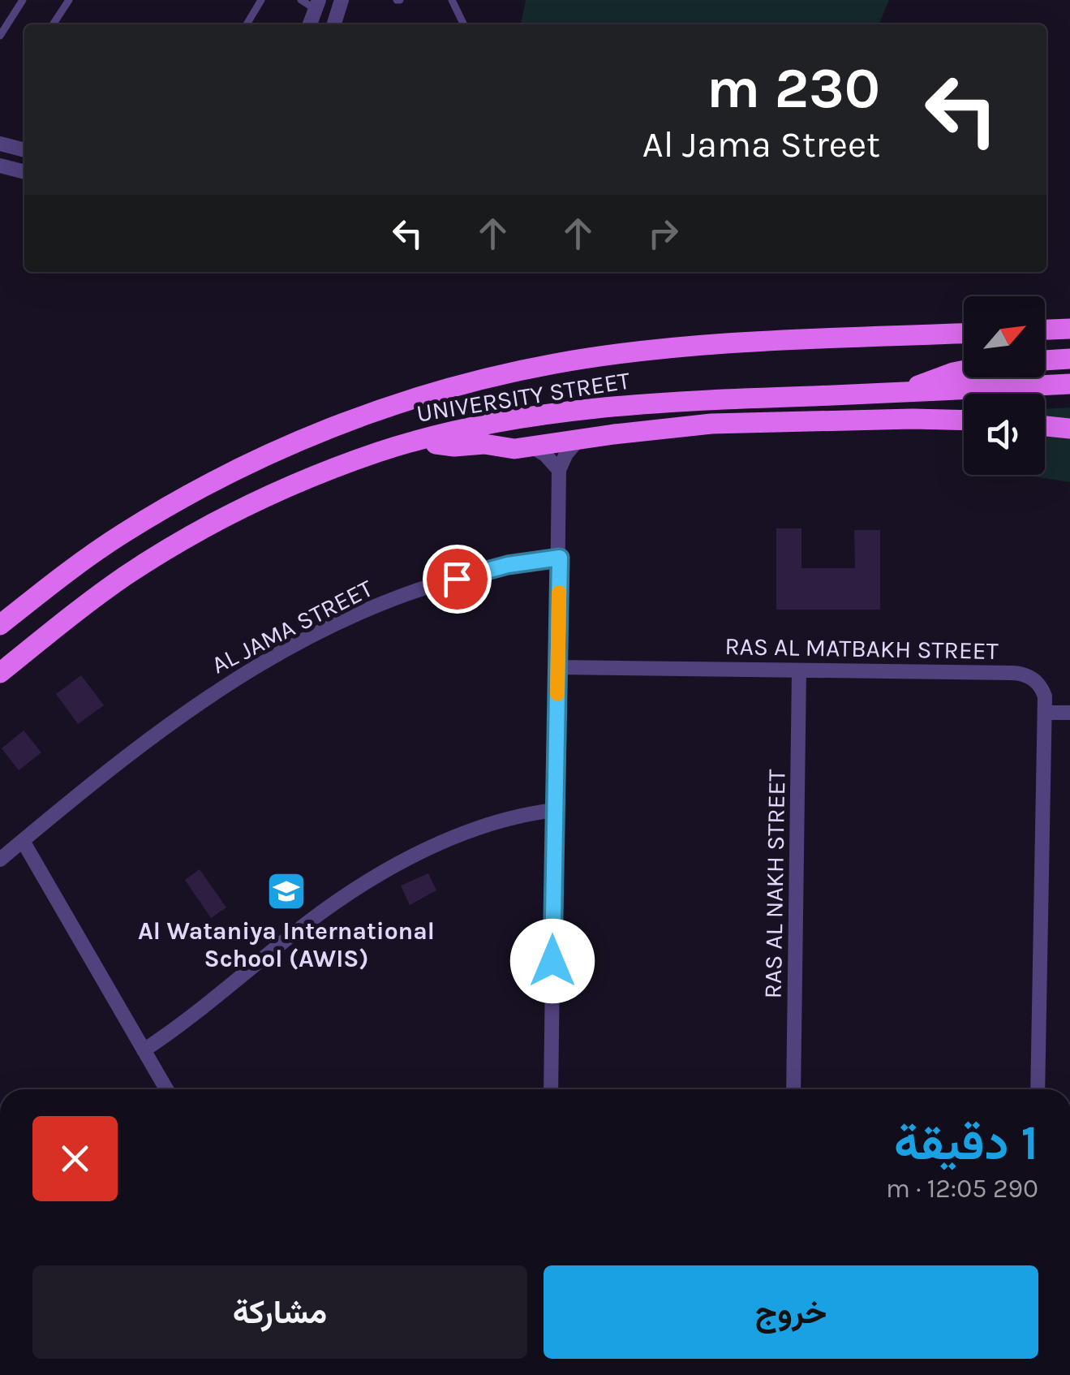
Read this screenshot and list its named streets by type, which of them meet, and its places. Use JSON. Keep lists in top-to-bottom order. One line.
{"streets":{"main road":["UNIVERSITY STREET"],"street":["AL JAMA STREET","RAS AL MATBAKH STREET","RAS AL NAKH STREET"]},"crossings":[["RAS AL MATBAKH STREET","RAS AL NAKH STREET"]],"places":{"school or university":["Al Wataniya International School (AWIS)"]},"north":"top right","page":{"turn":["230 m","Al Jama Street"],"heading":["1 دقيقة","290 m · 12:05"],"buttons":["خروج","مشاركة"]}}
